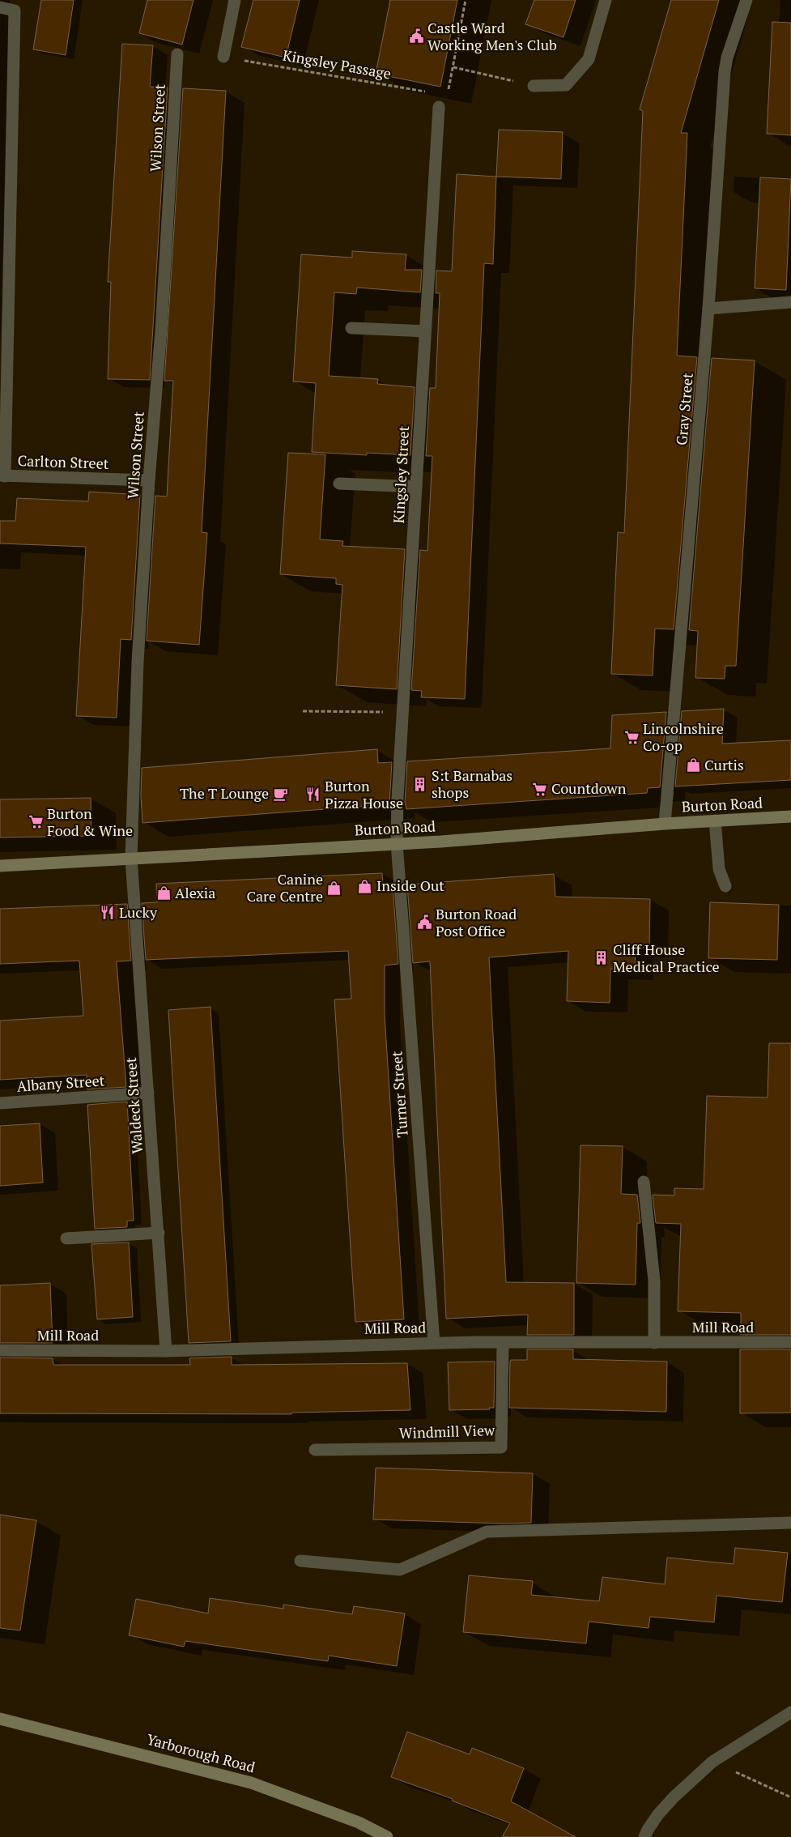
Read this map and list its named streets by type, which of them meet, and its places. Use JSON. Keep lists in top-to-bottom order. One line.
{"streets":{"street":["Wilson Street","Gray Street","Carlton Street","Kingsley Street","Burton Road","Albany Street","Turner Street","Waldeck Street","Mill Road","Windmill View","Yarborough Road"],"path":["Kingsley Passage"]},"crossings":[["Wilson Street","Carlton Street"],["Wilson Street","Burton Road"],["Wilson Street","Waldeck Street"],["Gray Street","Burton Road"],["Kingsley Street","Burton Road"],["Kingsley Street","Turner Street"],["Burton Road","Turner Street"],["Burton Road","Waldeck Street"],["Albany Street","Waldeck Street"],["Turner Street","Mill Road"],["Waldeck Street","Mill Road"],["Mill Road","Windmill View"]],"places":{"public building":["Castle Ward Working Men's Club","Burton Road Post Office"],"supermarket":["Lincolnshire Co-op","Countdown","Burton Food & Wine"],"shop":["Curtis","Inside Out","Canine Care Centre","Alexia"],"building":["S:t Barnabas shops","Cliff House Medical Practice"],"cafe":["The T Lounge"],"restaurant":["Burton Pizza House","Lucky"]}}
